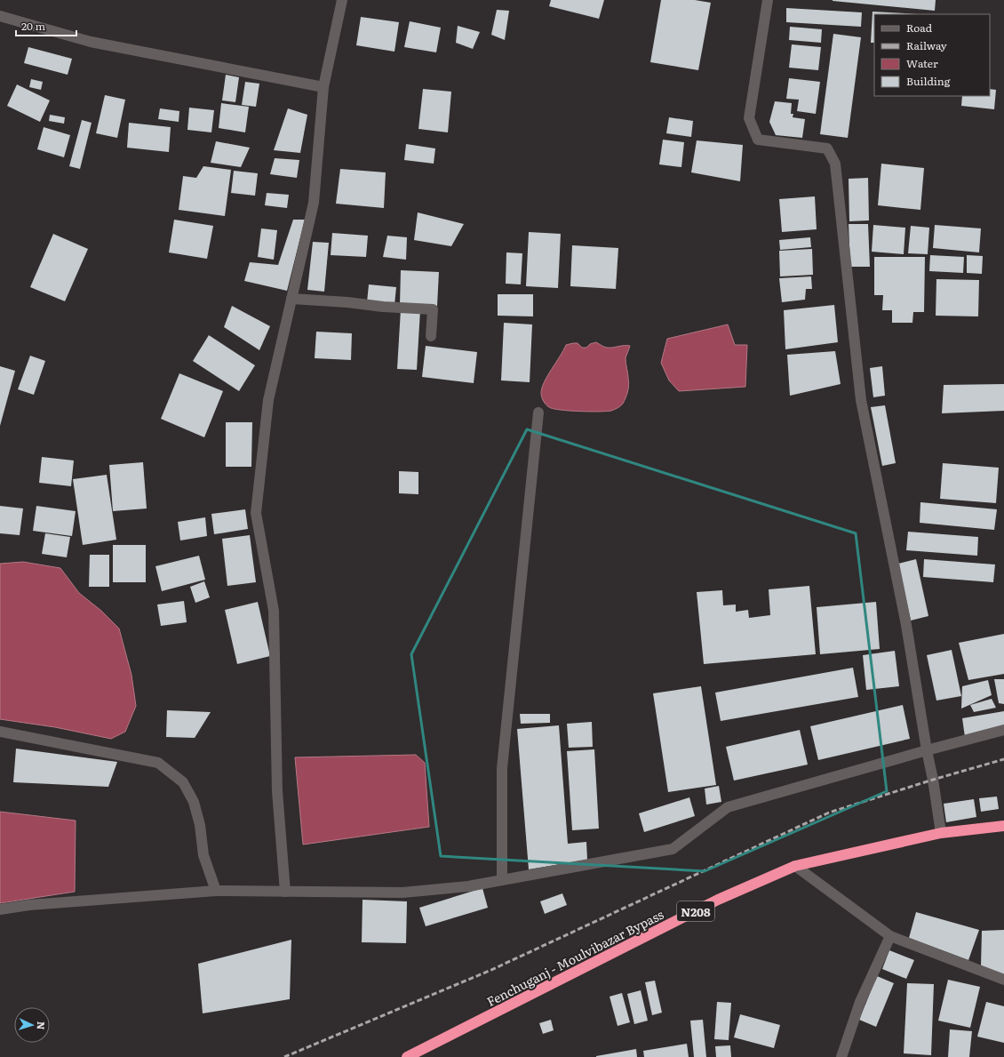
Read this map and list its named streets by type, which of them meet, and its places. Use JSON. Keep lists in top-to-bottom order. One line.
{"streets":{"highway":["N208","Fenchuganj - Moulvibazar Bypass"]},"legend":["Road","Railway","Water","Building"],"scale_bar":"20 m","north":"right"}
